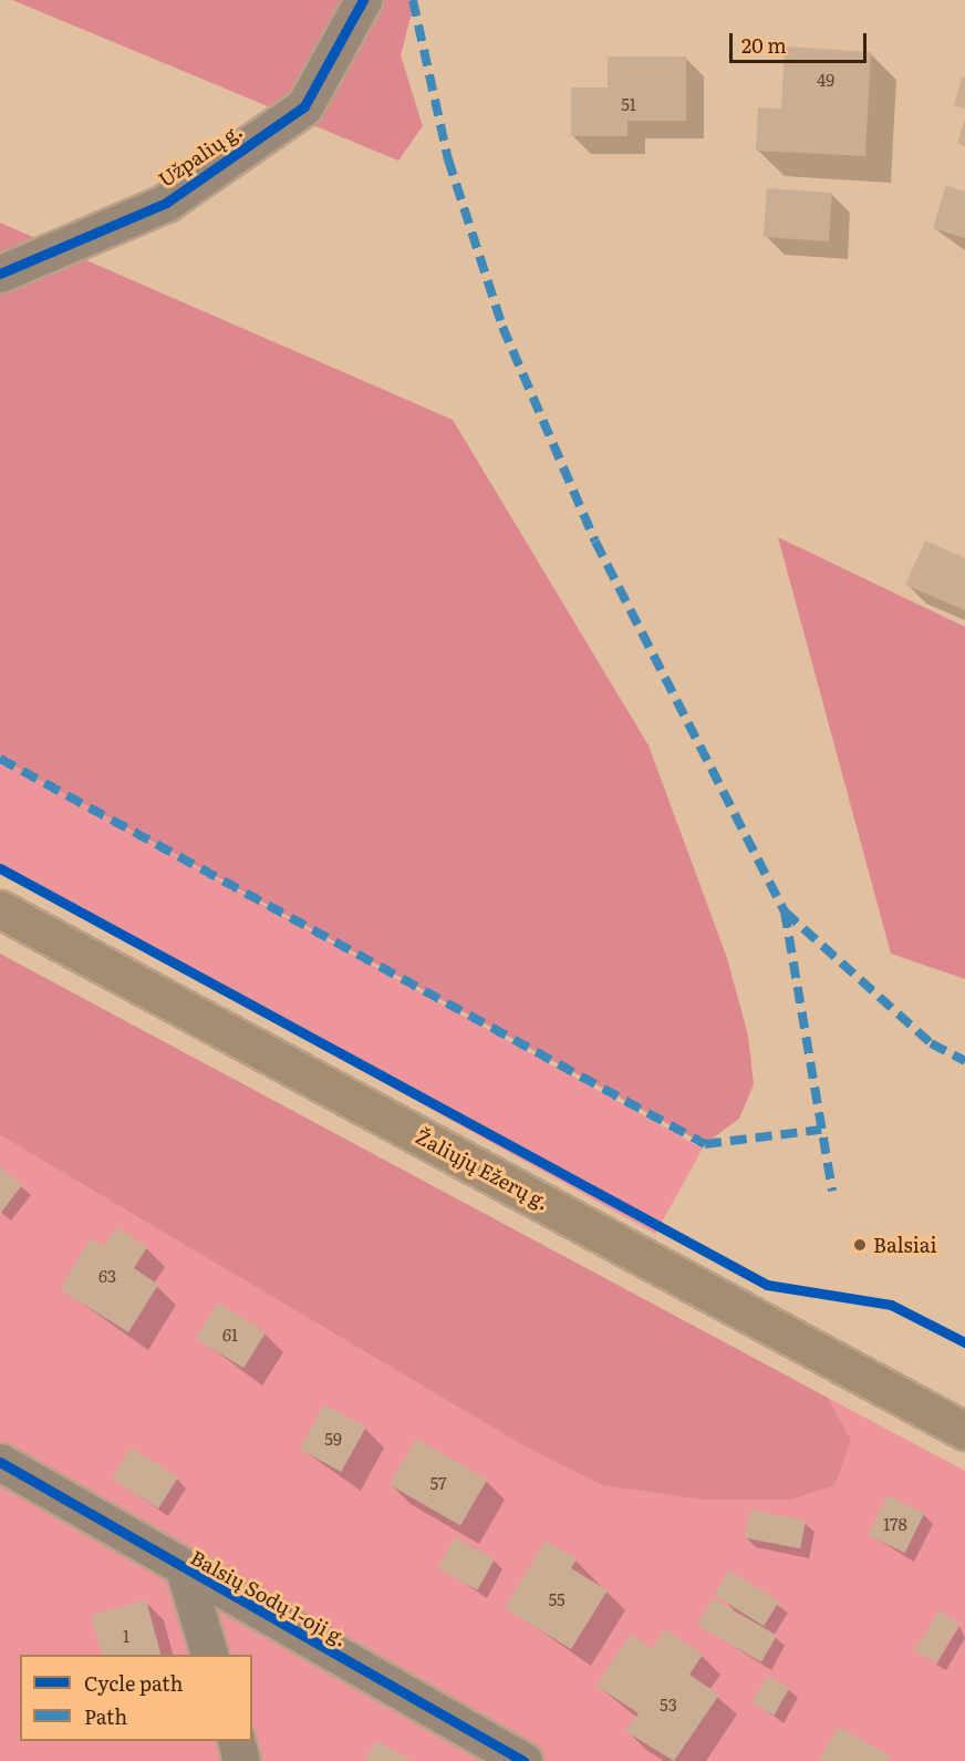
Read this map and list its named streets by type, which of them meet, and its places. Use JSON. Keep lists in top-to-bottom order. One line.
{"streets":{"main road":["Žaliųjų Ežerų g."],"street":["Užpalių g.","Balsių Sodų 1-oji g."]},"places":["Balsiai"],"house_numbers":["49","51","63","61","59","57","178","55","1","53"],"legend":["Cycle path","Path"],"scale_bar":"20 m"}
